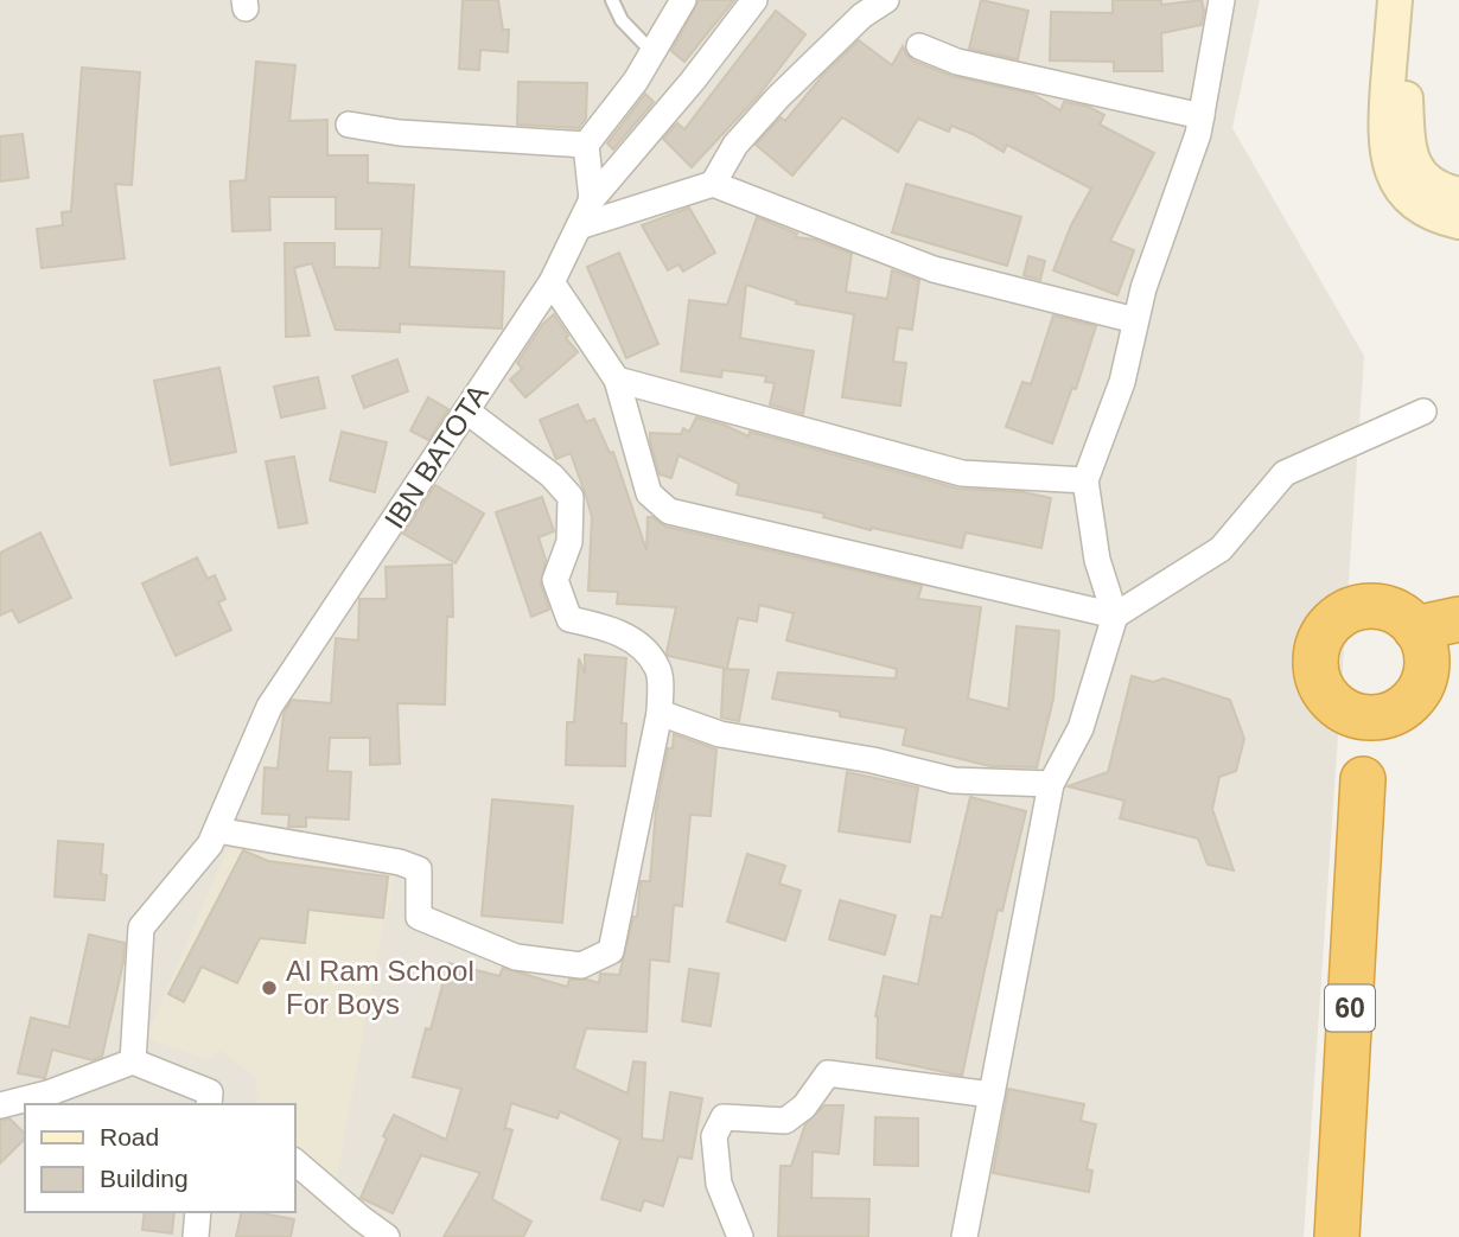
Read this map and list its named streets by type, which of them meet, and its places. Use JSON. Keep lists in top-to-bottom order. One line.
{"streets":{"highway":["60"],"street":["IBN BATOTA"]},"places":["Al Ram School For Boys"],"legend":["Road","Building"]}
